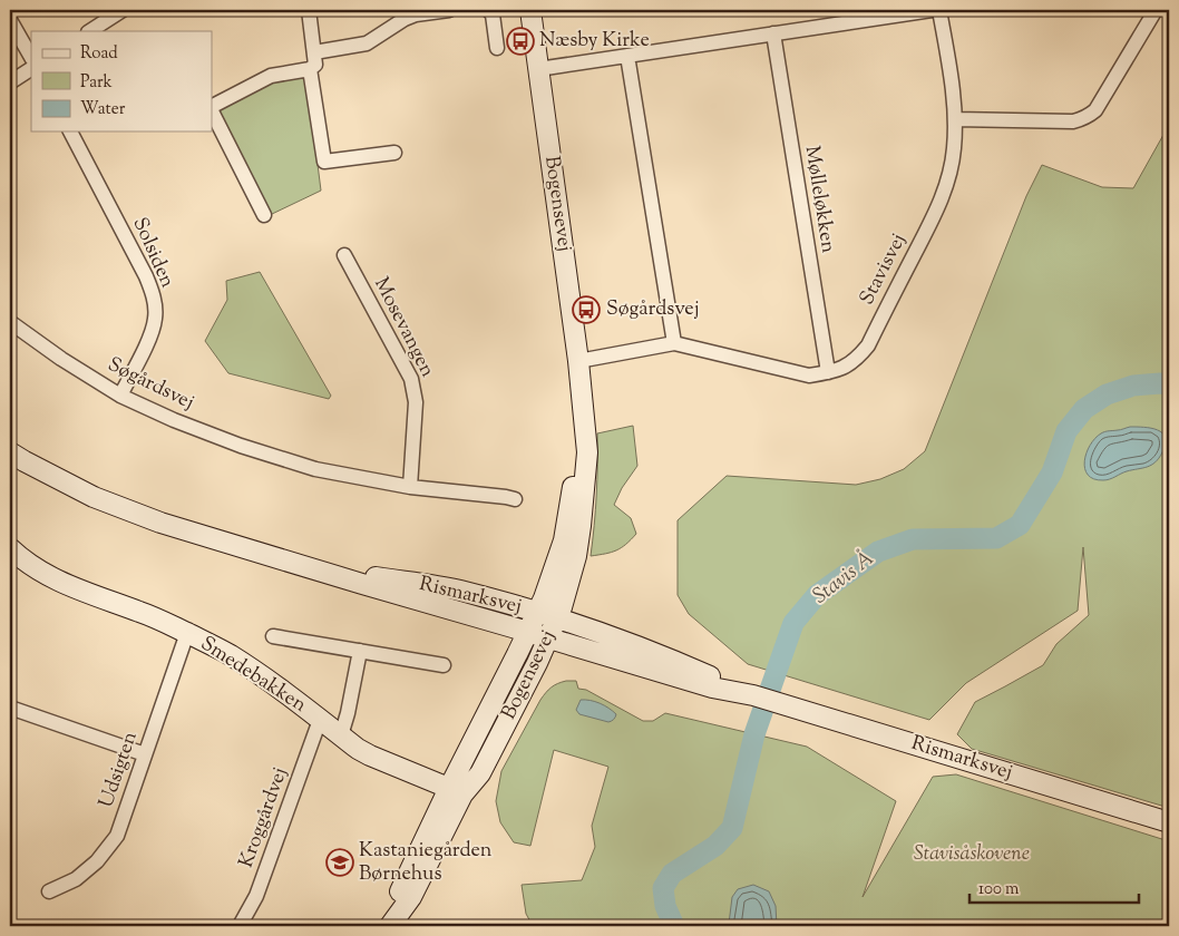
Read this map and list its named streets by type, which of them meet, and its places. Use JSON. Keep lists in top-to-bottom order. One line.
{"streets":{"main road":["Bogensevej","Rismarksvej","Smedebakken"],"street":["Mølleløkken","Solsiden","Stavisvej","Mosevangen","Søgårdsvej","Udsigten","Kroggårdvej"]},"crossings":[["Mølleløkken","Stavisvej"],["Bogensevej","Stavisvej"],["Bogensevej","Rismarksvej"],["Bogensevej","Smedebakken"],["Solsiden","Søgårdsvej"],["Mosevangen","Søgårdsvej"],["Smedebakken","Udsigten"],["Smedebakken","Kroggårdvej"]],"water":["Stavis Å"],"parks":["Stavisåskovene"],"places":{"bus stop":["Næsby Kirke","Søgårdsvej"],"school or university":["Kastaniegården Børnehus"]},"legend":["Road","Park","Water"],"scale_bar":"100 m"}
